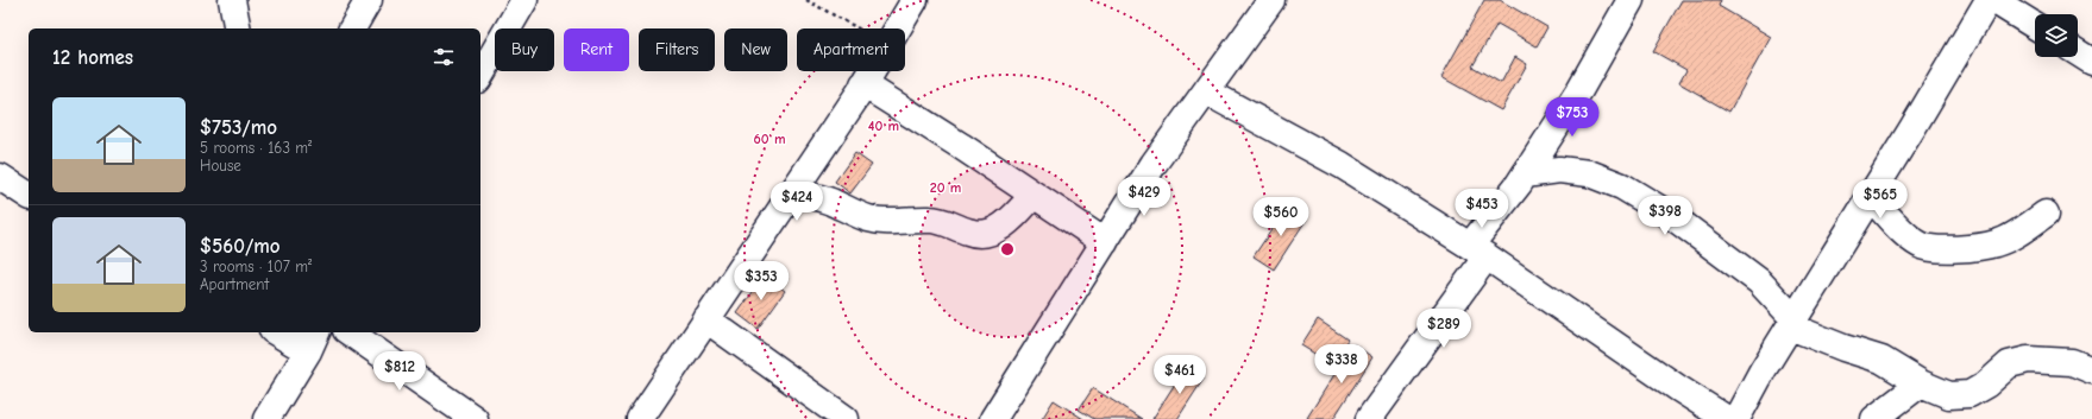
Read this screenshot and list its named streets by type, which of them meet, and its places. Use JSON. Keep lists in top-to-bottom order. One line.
{"page":{"chip":["Buy","Rent","Filters","New","Apartment"],"heading":"12 homes","list":[{"name":"$753/mo","note":"5 rooms · 163 m² · House"},{"name":"$560/mo","note":"3 rooms · 107 m² · Apartment"}],"price":["$753","$429","$565","$424","$453","$398","$560","$353","$289","$338","$812","$461"]},"rings":["40 m","60 m","20 m"]}
